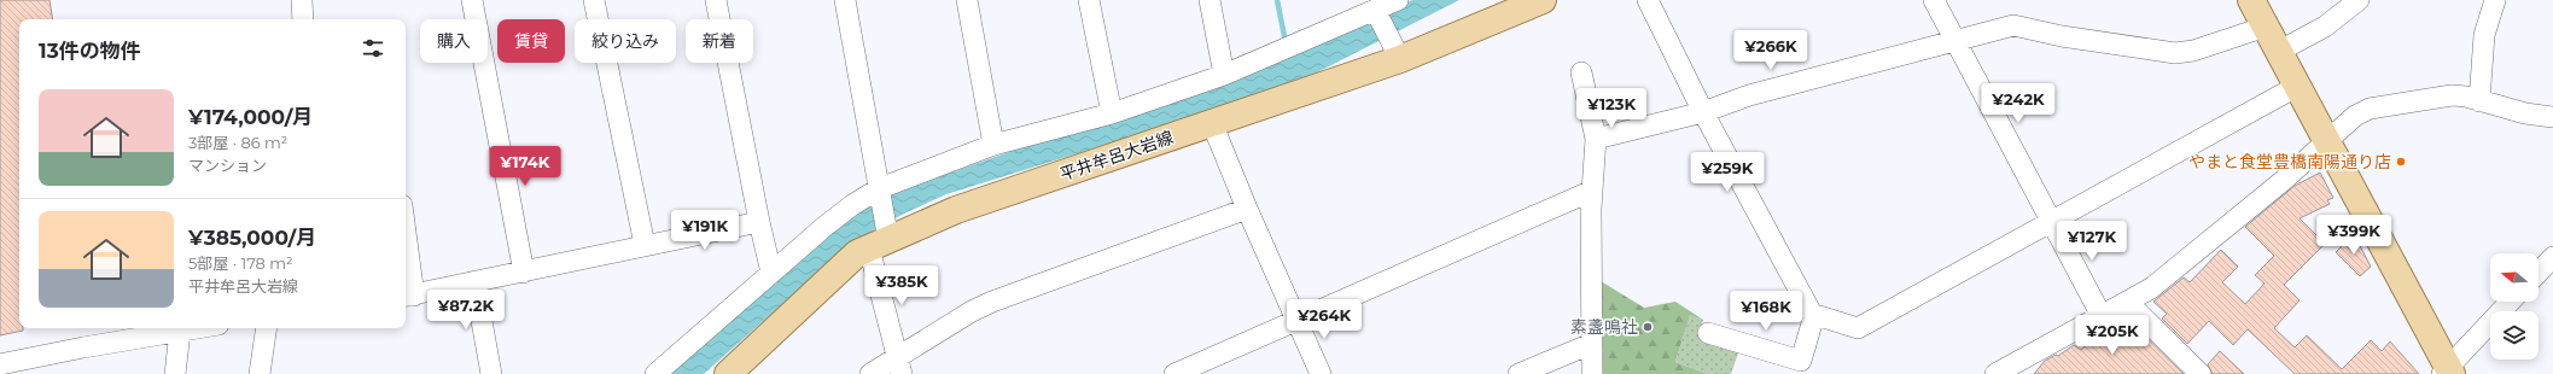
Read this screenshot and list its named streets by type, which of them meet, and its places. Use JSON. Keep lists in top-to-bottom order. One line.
{"streets":{"main road":["平井牟呂大岩線"]},"places":["やまと食堂豊橋南陽通り店","素盞鳴社"],"north":"left","page":{"chip":["購入","賃貸","絞り込み","新着"],"heading":"13件の物件","price":["¥266K","¥242K","¥123K","¥174K","¥259K","¥191K","¥399K","¥127K","¥385K","¥87.2K","¥168K","¥264K","¥205K"],"list":[{"name":"¥174,000/月","note":"3部屋 · 86 m² · マンション"},{"name":"¥385,000/月","note":"5部屋 · 178 m² · 平井牟呂大岩線"}]}}
